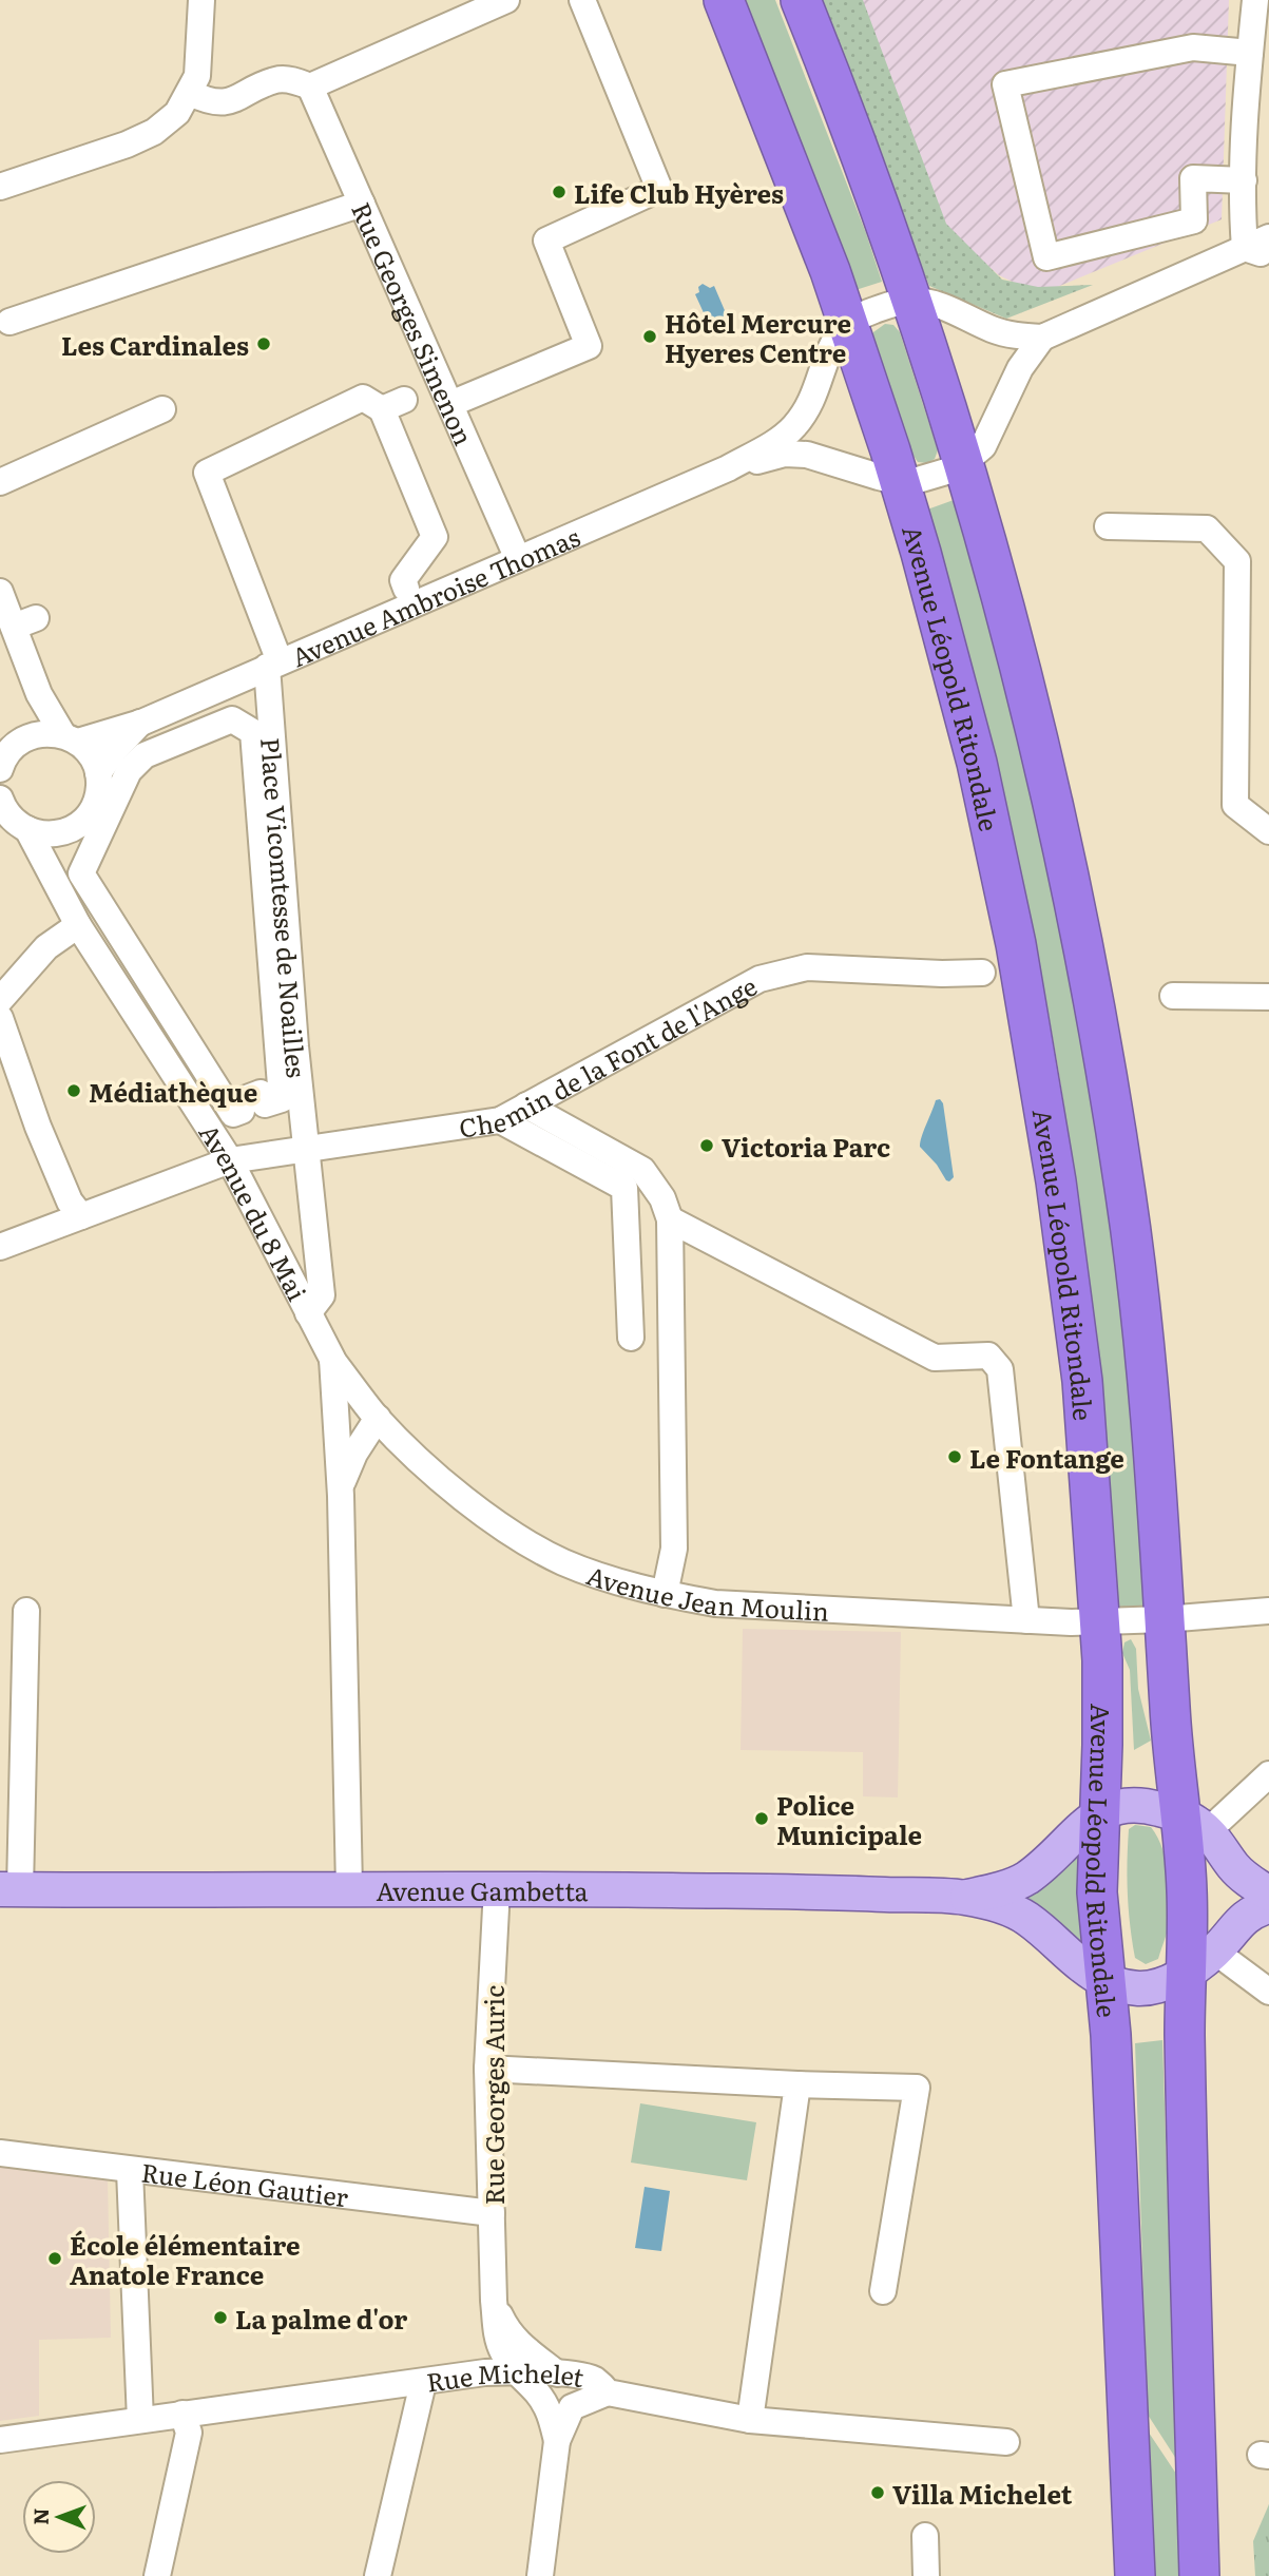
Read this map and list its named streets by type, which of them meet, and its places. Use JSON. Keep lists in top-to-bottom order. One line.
{"streets":{"highway":["Avenue Léopold Ritondale"],"main road":["Avenue Gambetta"],"street":["Rue Georges Simenon","Avenue Ambroise Thomas","Place Vicomtesse de Noailles","Chemin de la Font de l'Ange","Avenue du 8 Mai","Avenue Jean Moulin","Rue Georges Auric","Rue Léon Gautier","Rue Michelet"]},"crossings":[["Rue Georges Simenon","Avenue Ambroise Thomas"],["Avenue Ambroise Thomas","Avenue Léopold Ritondale"],["Avenue Ambroise Thomas","Place Vicomtesse de Noailles"],["Avenue Léopold Ritondale","Avenue Jean Moulin"],["Avenue Léopold Ritondale","Avenue Gambetta"],["Place Vicomtesse de Noailles","Chemin de la Font de l'Ange"],["Place Vicomtesse de Noailles","Avenue du 8 Mai"],["Chemin de la Font de l'Ange","Avenue du 8 Mai"],["Avenue du 8 Mai","Avenue Jean Moulin"],["Avenue du 8 Mai","Avenue Gambetta"],["Avenue Gambetta","Rue Georges Auric"],["Rue Georges Auric","Rue Léon Gautier"],["Rue Georges Auric","Rue Michelet"]],"places":["Life Club Hyères","Hôtel Mercure Hyeres Centre","Les Cardinales","Médiathèque","Victoria Parc","Le Fontange","Police Municipale","École élémentaire Anatole France","La palme d'or","Villa Michelet"],"north":"left"}
